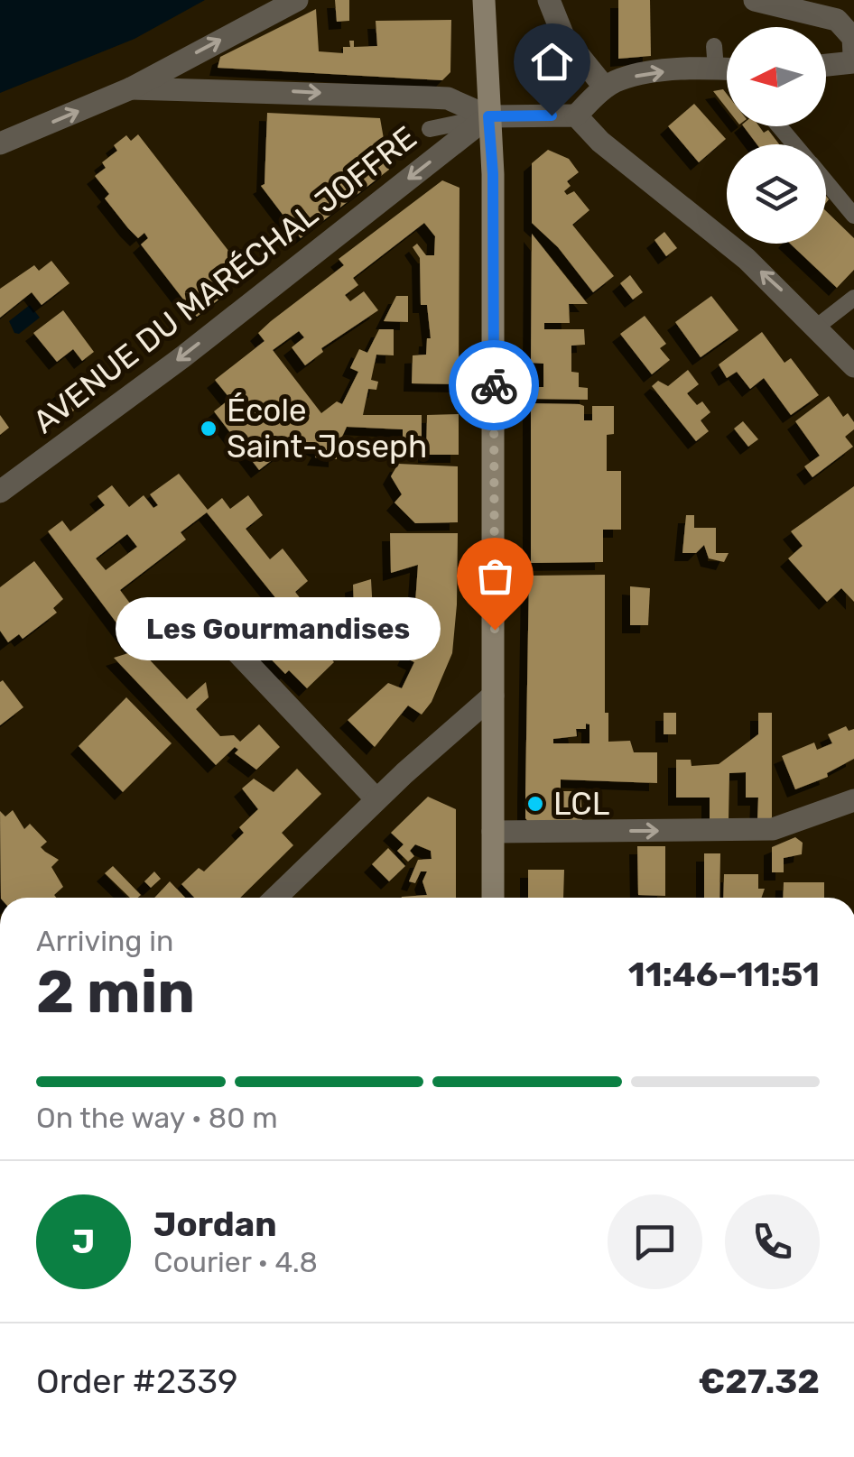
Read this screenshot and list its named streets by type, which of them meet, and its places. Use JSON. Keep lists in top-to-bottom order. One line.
{"streets":{"street":["AVENUE DU MARÉCHAL JOFFRE"]},"one_way":["AVENUE DU MARÉCHAL JOFFRE"],"places":["École Saint-Joseph","Les Gourmandises","LCL"],"north":"left","page":{"bubble":"Les Gourmandises","heading":["2 min","Arriving in","11:46–11:51"],"panel":["Jordan","Courier · 4.8","Order #2339","€27.32"],"bar":"On the way · 80 m","round":"J"}}
